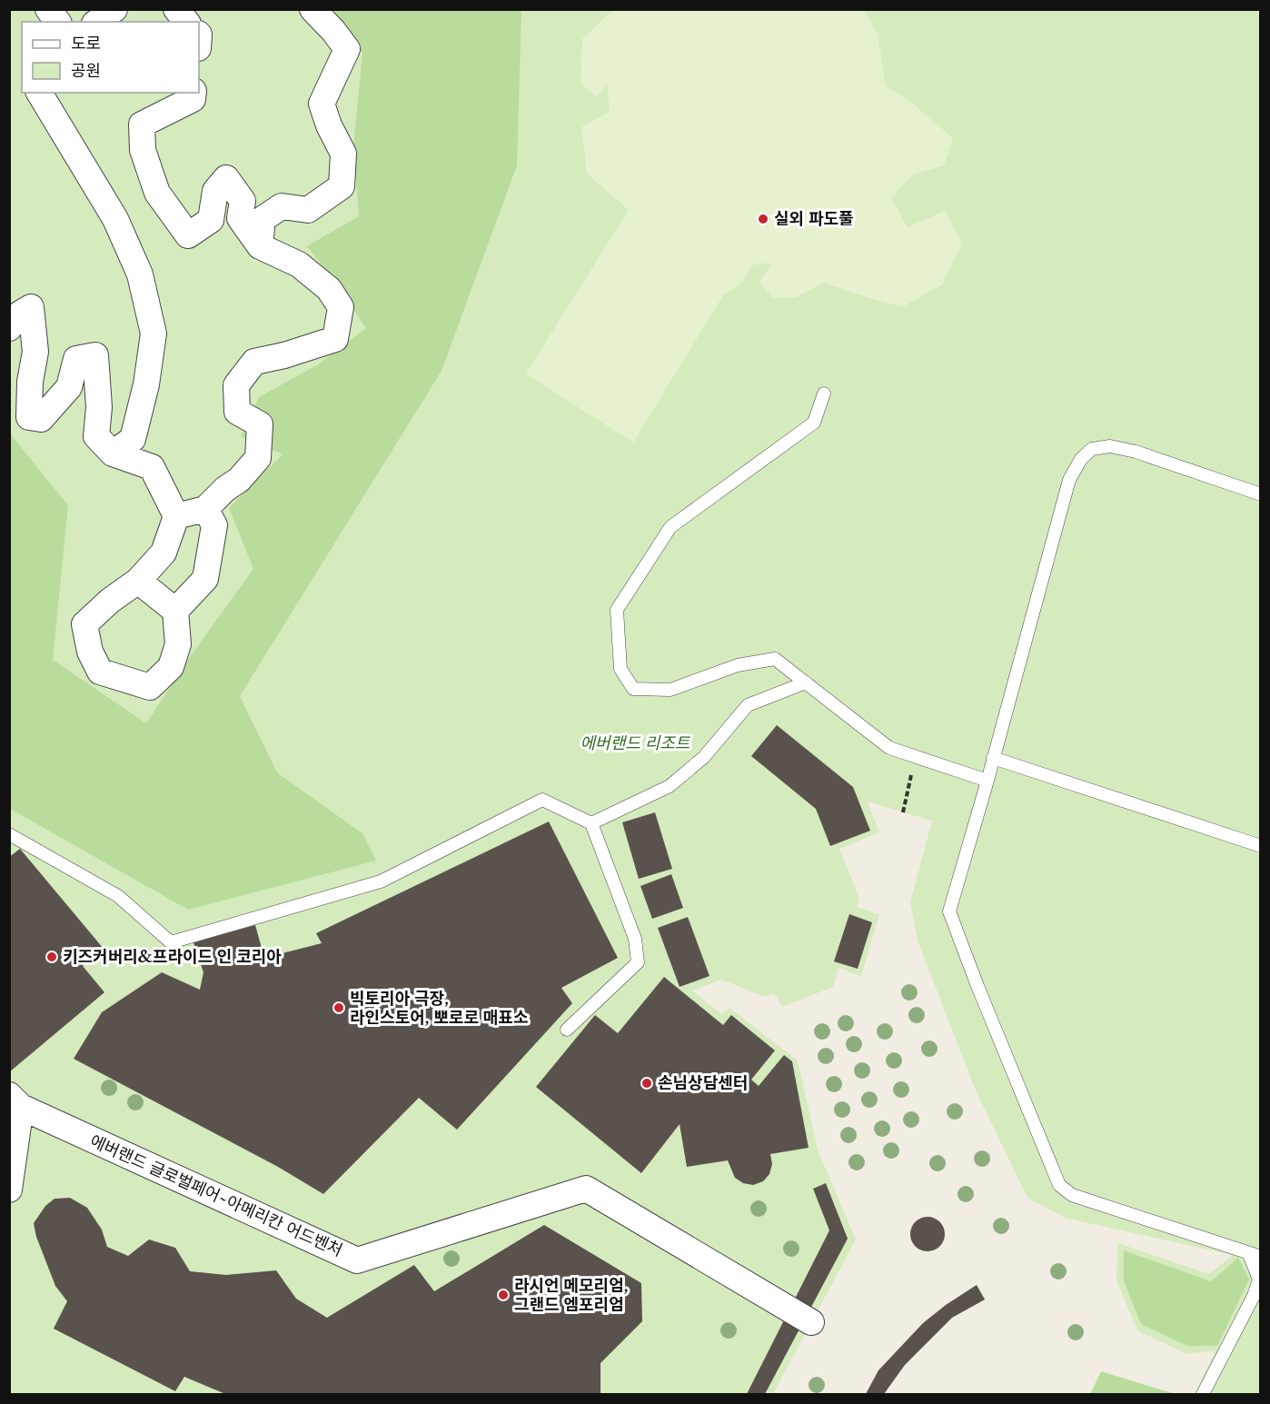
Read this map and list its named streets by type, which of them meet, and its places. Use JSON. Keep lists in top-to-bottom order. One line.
{"streets":{"street":["에버랜드 글로벌페어~아메리칸 어드벤처"]},"parks":["에버랜드 리조트"],"places":["실외 파도풀","키즈커버리&프라이드 인 코리아","빅토리아 극장, 라인스토어, 뽀로로 매표소","손님상담센터","라시언 메모리엄, 그랜드 엠포리엄"],"legend":["도로","공원"]}
